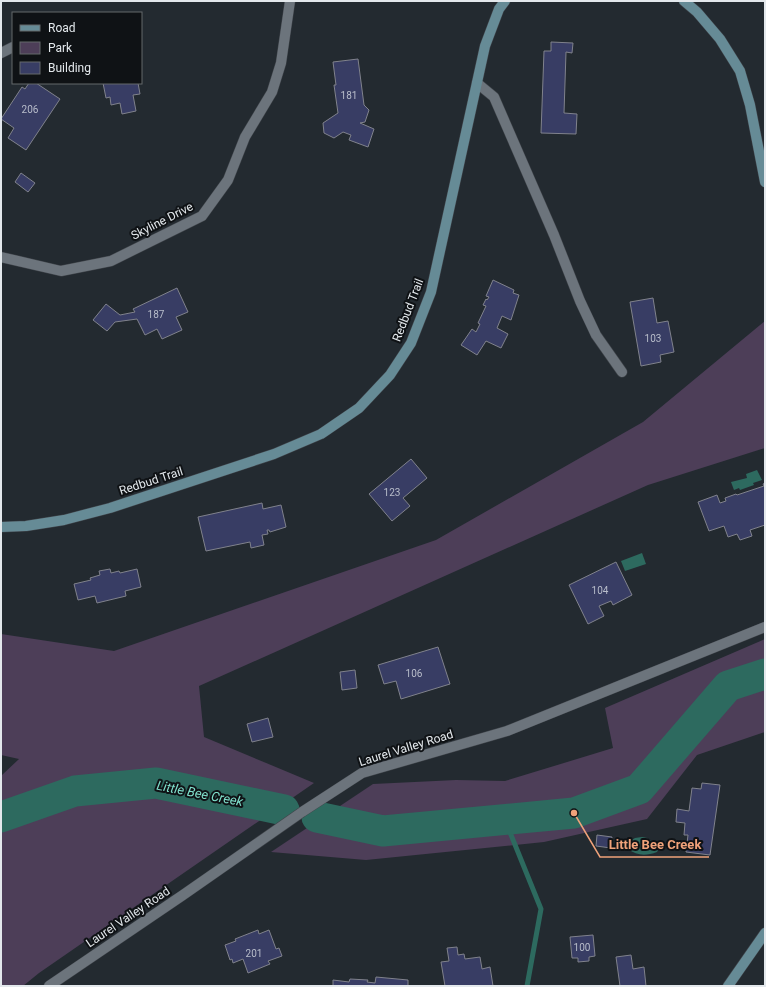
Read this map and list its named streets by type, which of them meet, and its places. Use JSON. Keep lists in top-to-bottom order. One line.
{"streets":{"street":["Skyline Drive","Redbud Trail","Laurel Valley Road"]},"water":["Little Bee Creek"],"places":["Little Bee Creek"],"house_numbers":["181","206","187","103","123","104","106","100","201"],"legend":["Road","Park","Building"]}
